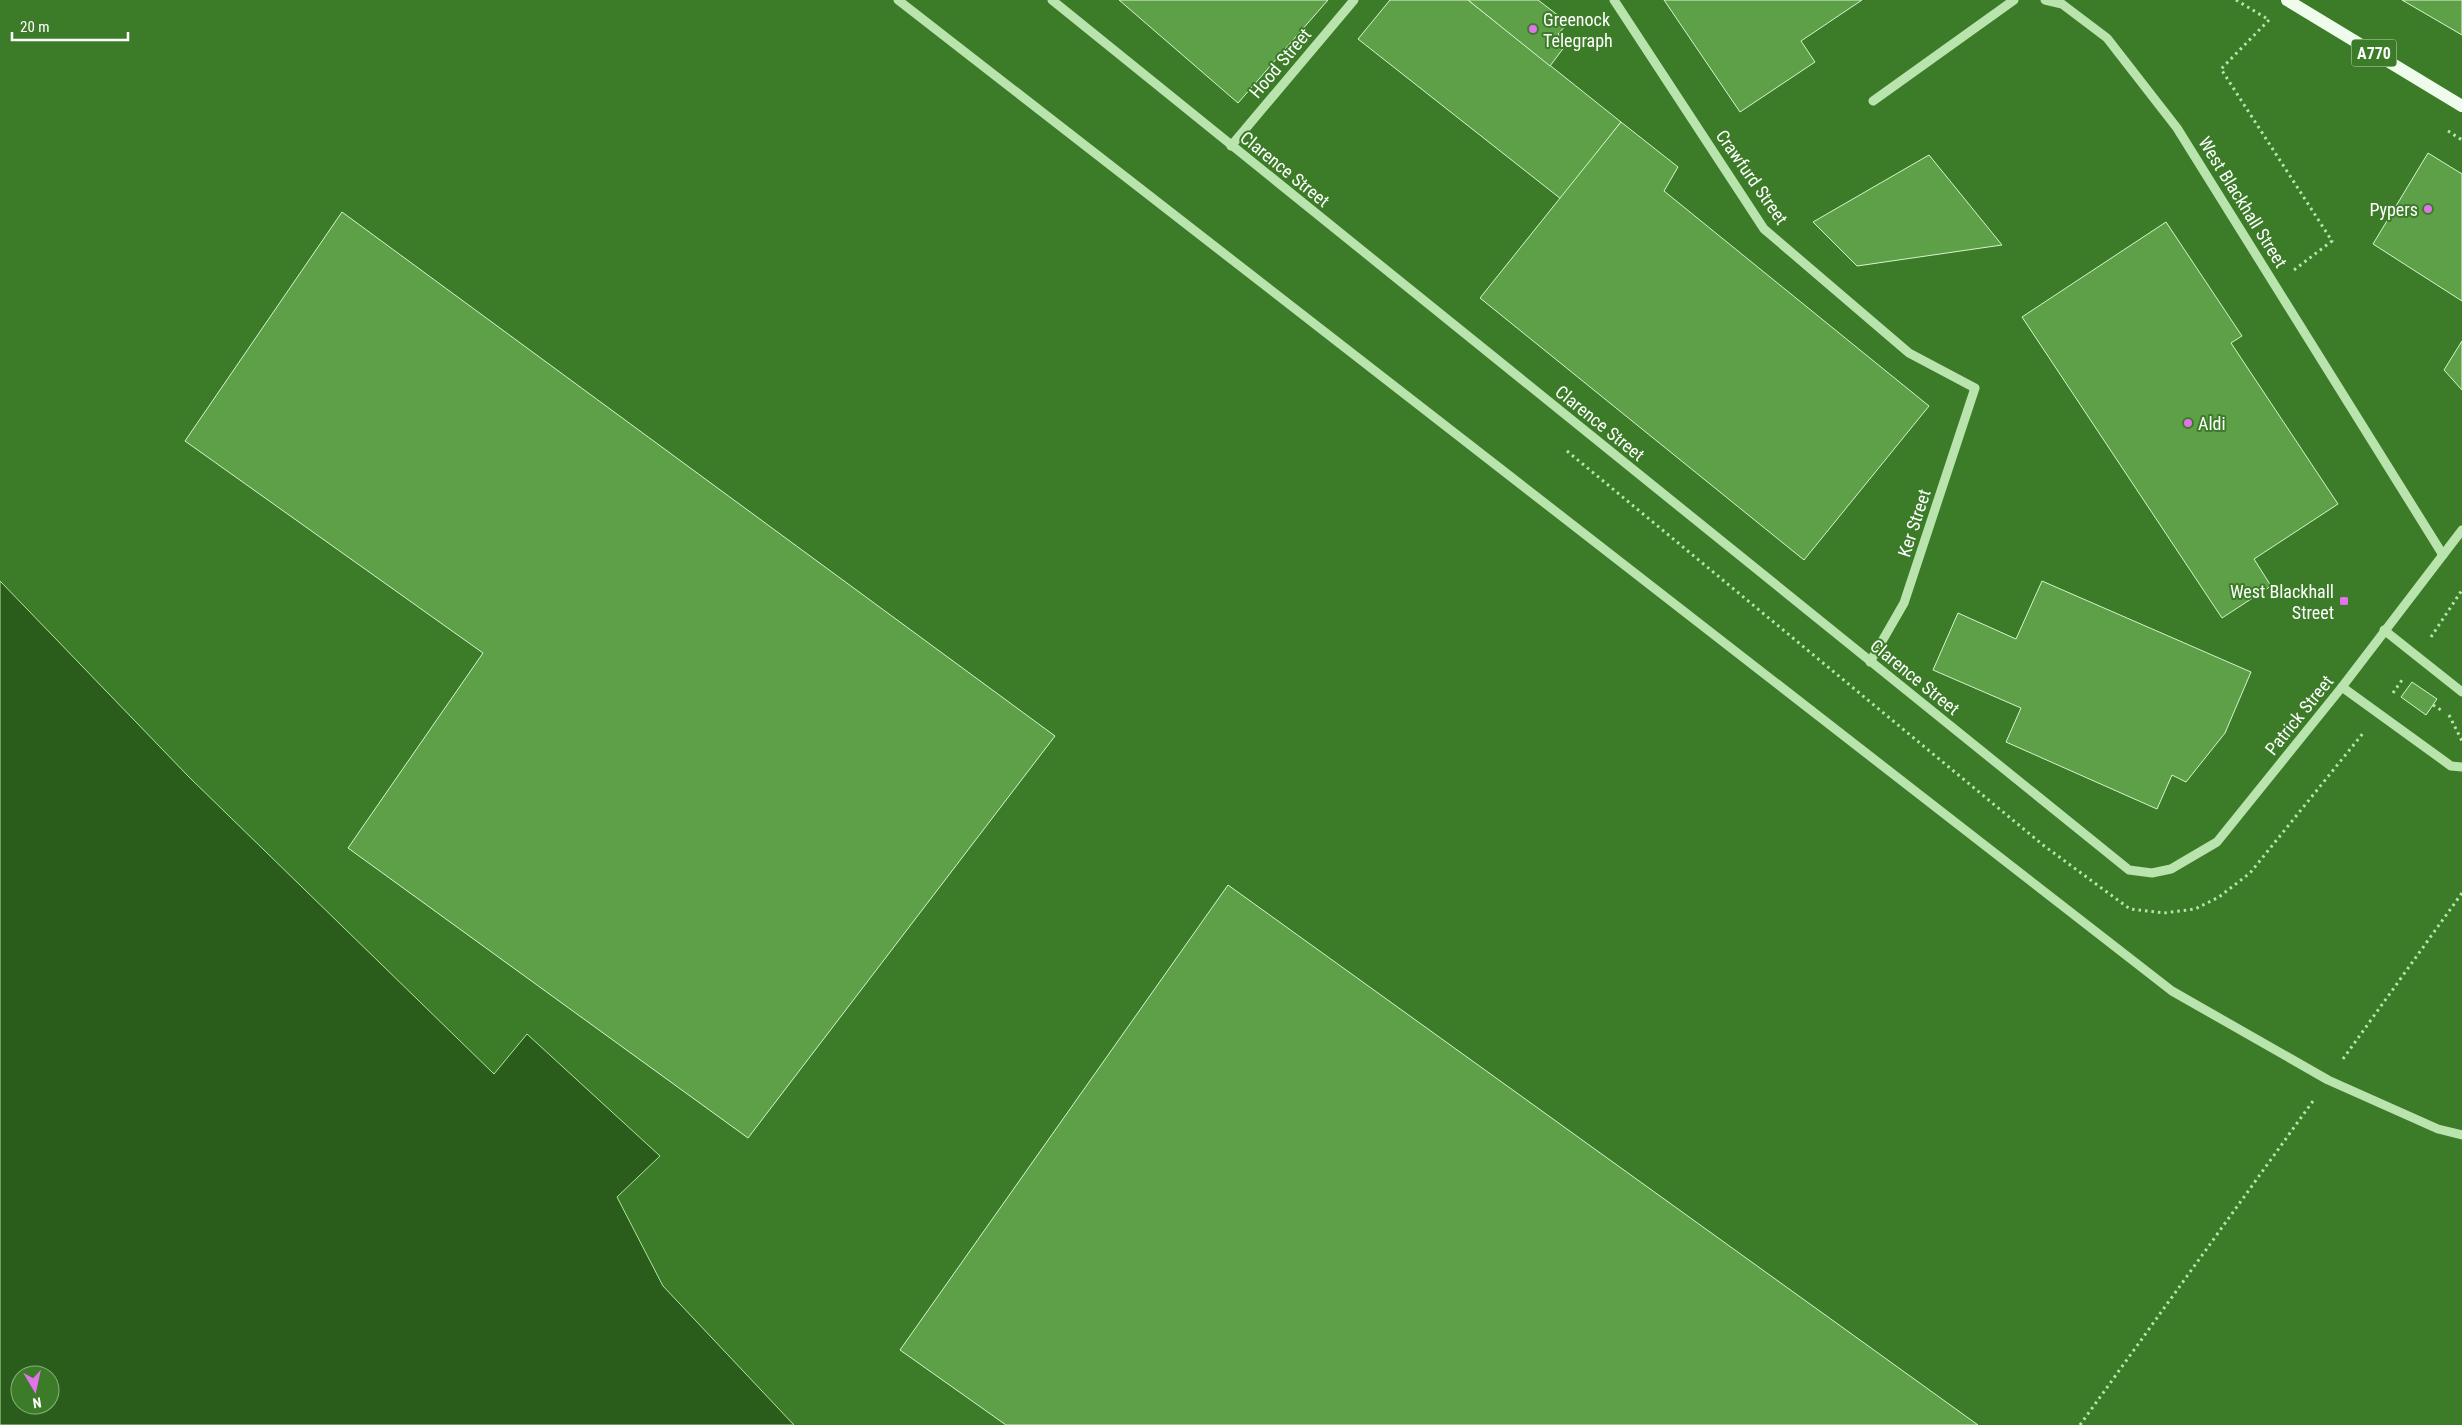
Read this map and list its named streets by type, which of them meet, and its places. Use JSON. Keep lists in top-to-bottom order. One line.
{"streets":{"main road":["A770"],"street":["Hood Street","Clarence Street","Crawfurd Street","West Blackhall Street","Ker Street","Patrick Street"]},"crossings":[["Hood Street","Clarence Street"],["Clarence Street","Ker Street"],["Clarence Street","Patrick Street"],["Crawfurd Street","Ker Street"],["West Blackhall Street","Patrick Street"]],"places":{"other":["Greenock Telegraph","Pypers","Aldi"],"transit":["West Blackhall Street"]},"scale_bar":"20 m","north":"bottom"}
